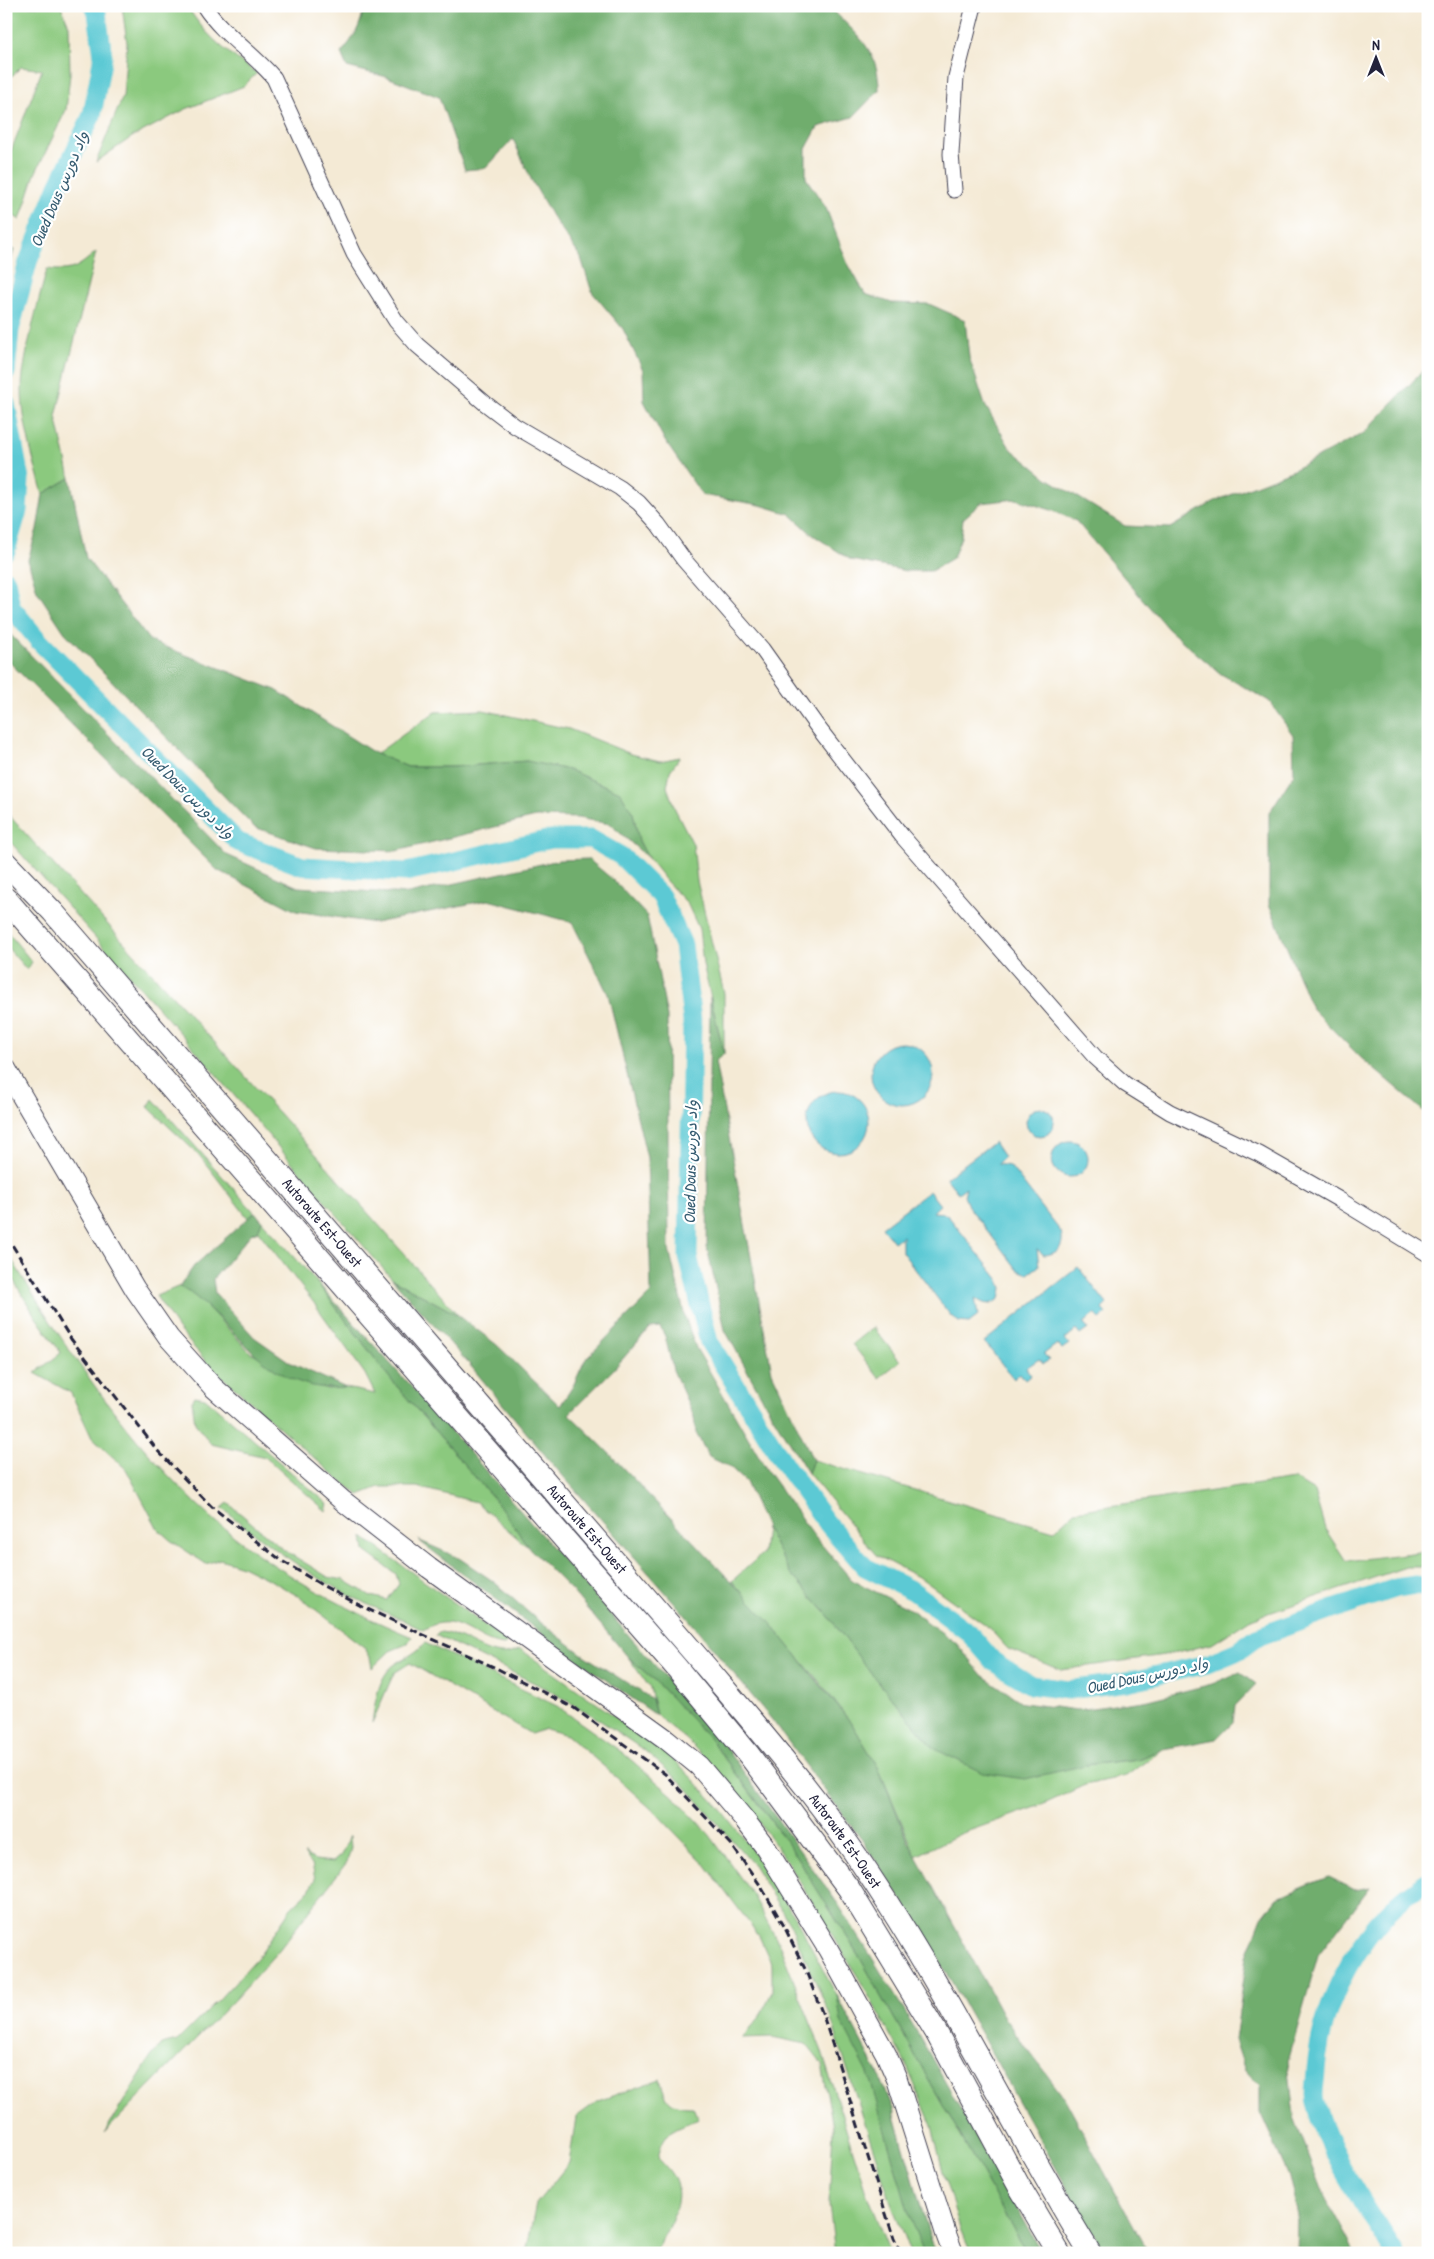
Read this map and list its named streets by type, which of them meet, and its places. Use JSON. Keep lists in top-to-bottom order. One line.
{"streets":{"highway":["Autoroute Est-Ouest"]},"water":["Oued Dous واد دورس"],"north":"top"}
